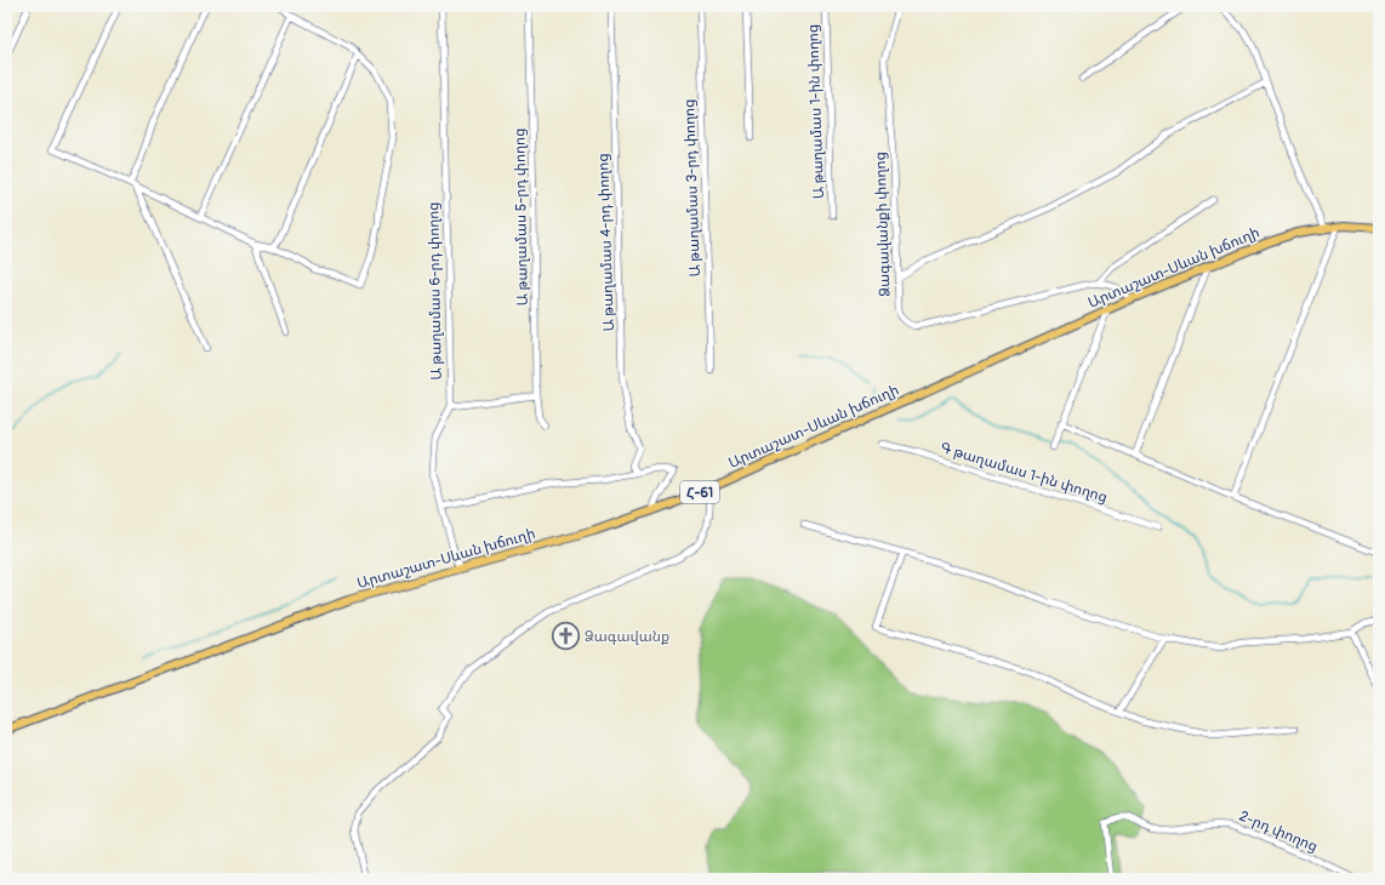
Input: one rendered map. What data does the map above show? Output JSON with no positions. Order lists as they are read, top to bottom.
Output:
{
  "streets": {
    "main road": ["Արտաշատ-Սևան խճուղի", "Հ-61"],
    "street": [
      "Ա թաղամաս 1-ին փողոց",
      "Ա թաղամաս 3-րդ փողոց",
      "Ա թաղամաս 5-րդ փողոց",
      "Ձագավանքի փողոց",
      "Ա թաղամաս 4-րդ փողոց",
      "Ա թաղամաս 6-րդ փողոց",
      "Գ թաղամաս 1-ին փողոց",
      "2-րդ փողոց"
    ]
  },
  "crossings": [
    ["Արտաշատ-Սևան խճուղի", "Ա թաղամաս 6-րդ փողոց"]
  ],
  "places": {
    "church": ["Ձագավանք"]
  }
}
